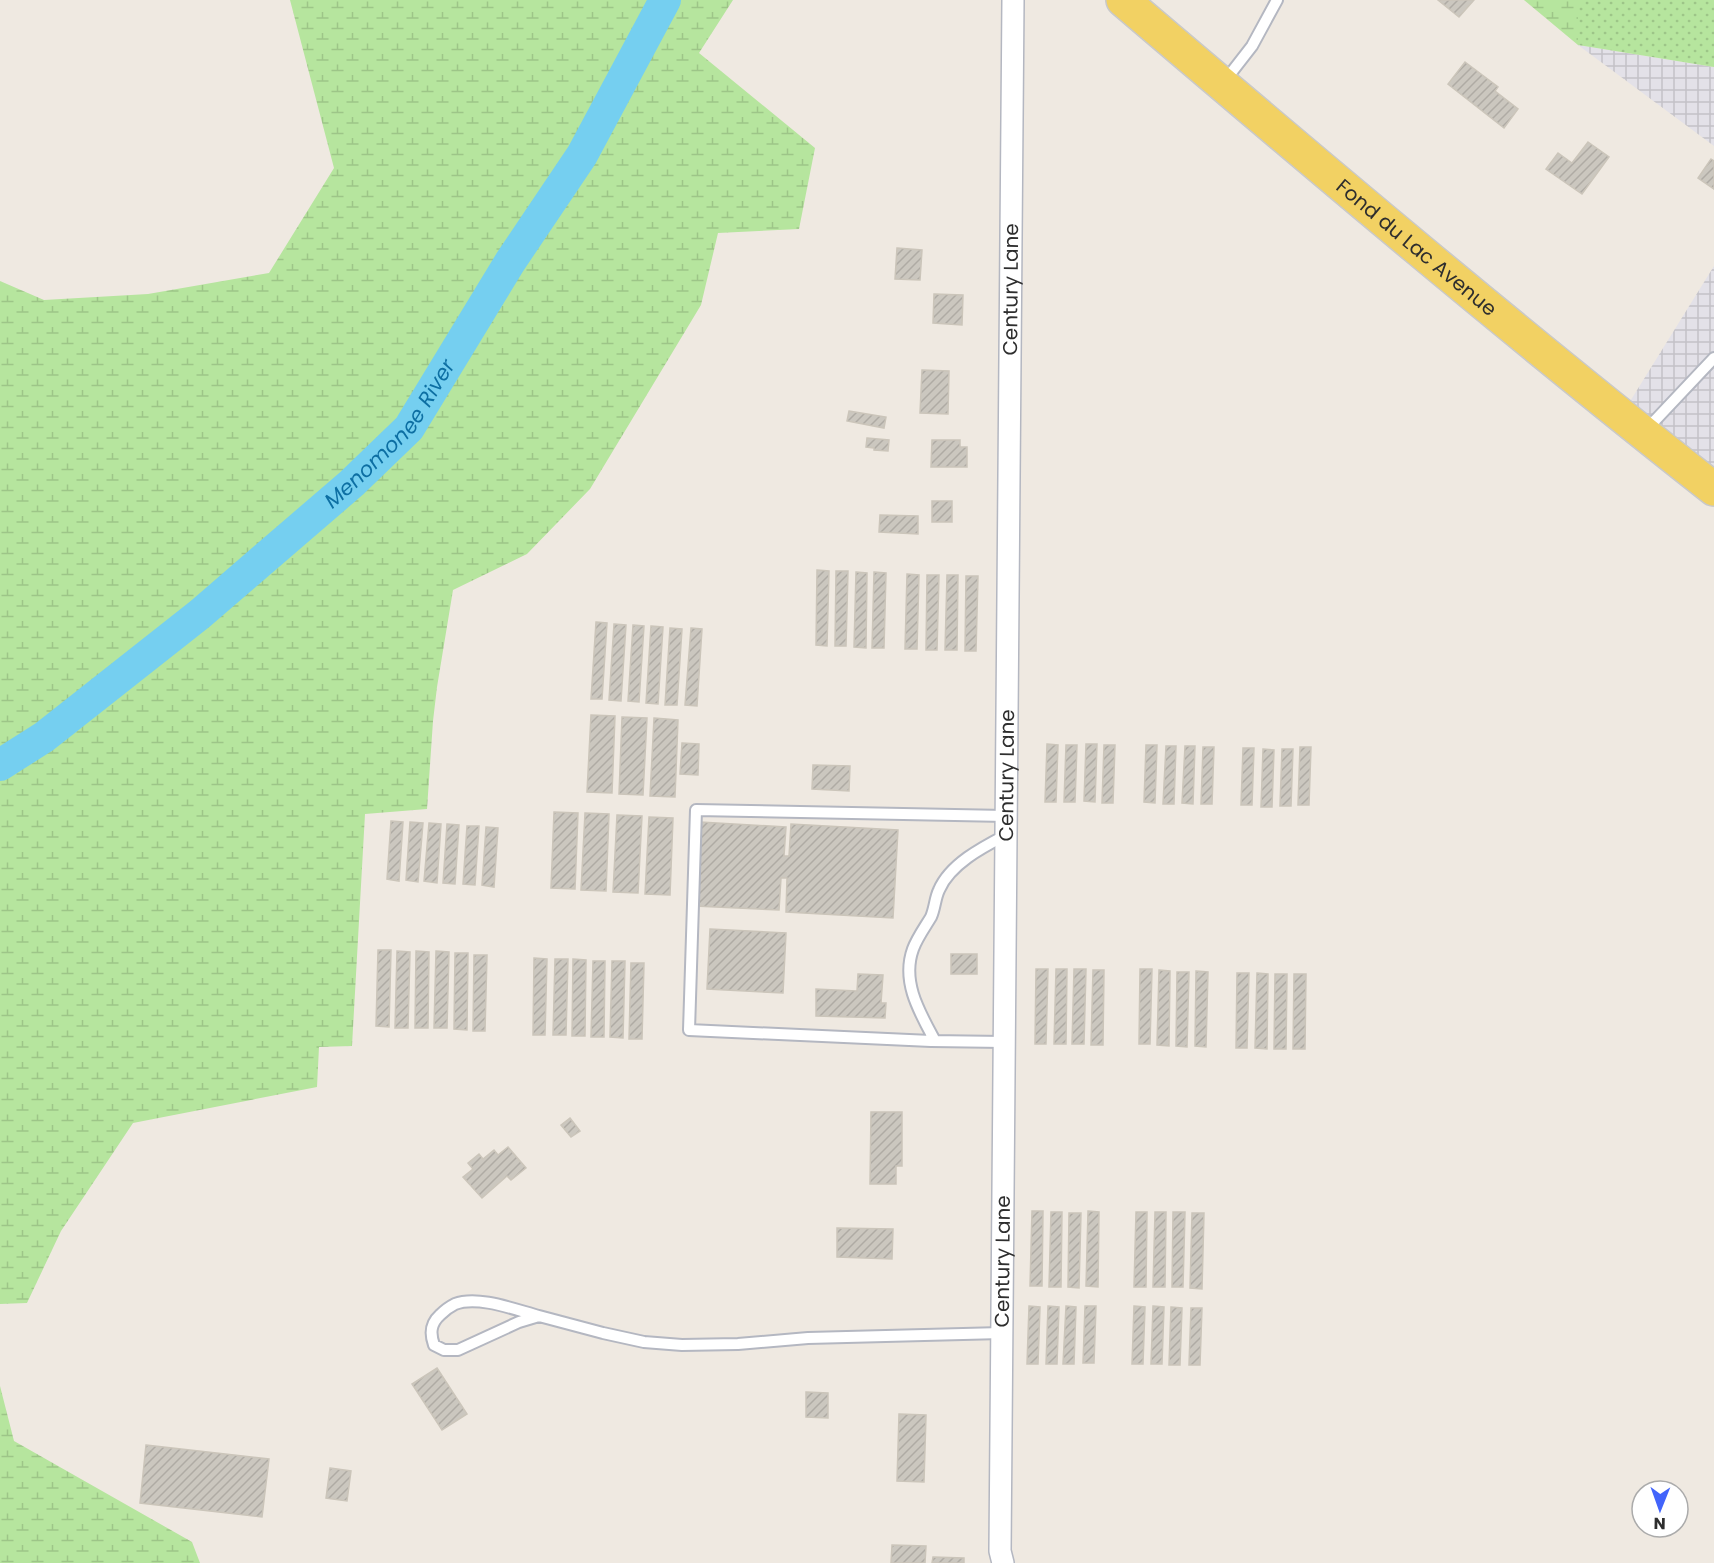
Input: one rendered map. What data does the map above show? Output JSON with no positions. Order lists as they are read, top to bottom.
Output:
{
  "streets": {
    "main road": ["Fond du Lac Avenue"],
    "street": ["Century Lane"]
  },
  "water": ["Menomonee River"],
  "north": "bottom"
}
